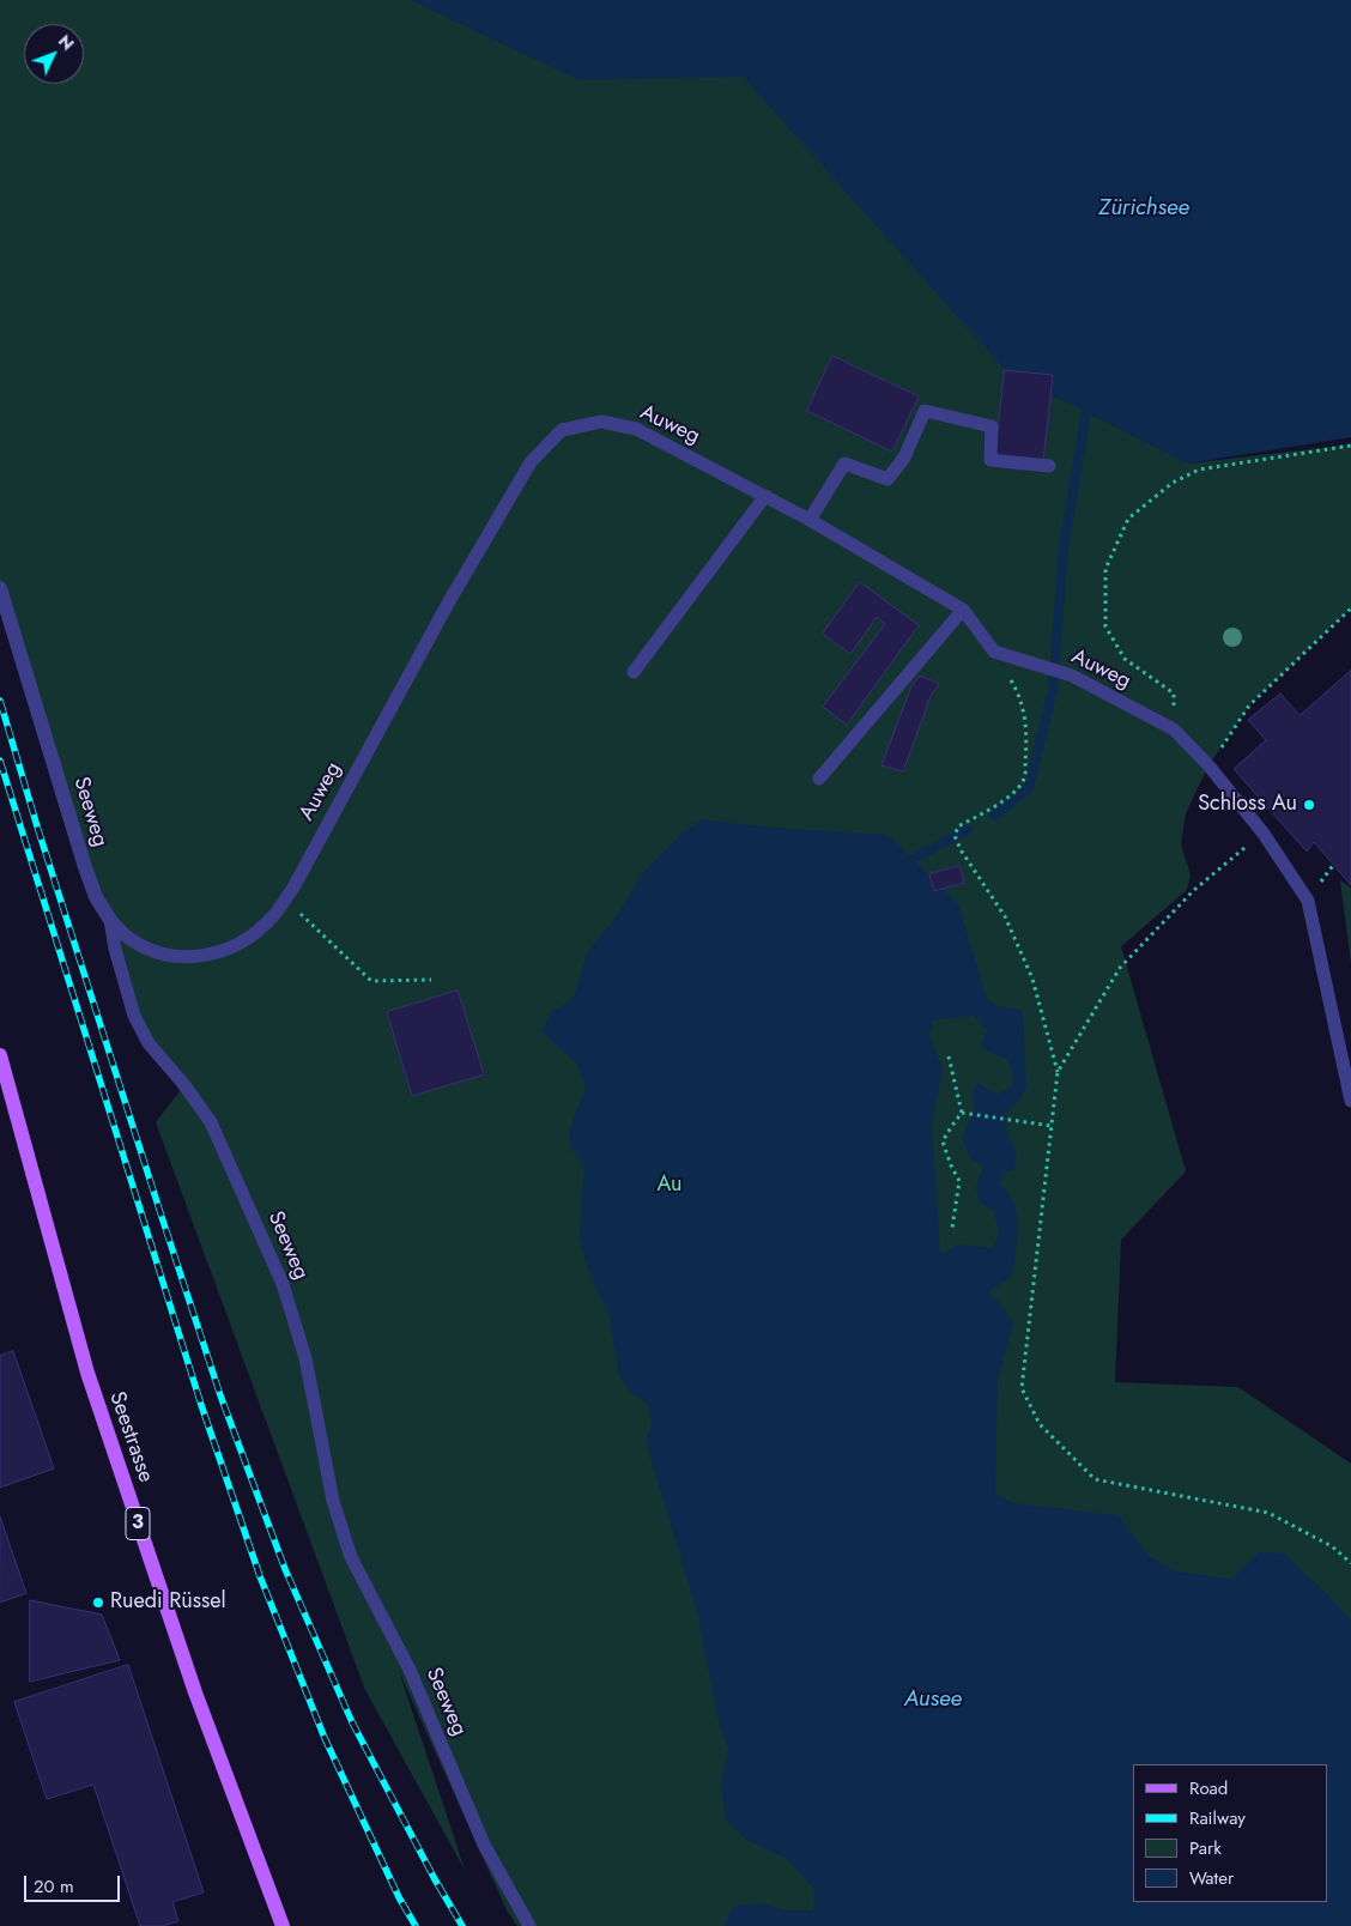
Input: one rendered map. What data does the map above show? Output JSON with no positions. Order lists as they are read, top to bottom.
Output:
{
  "streets": {
    "main road": ["Seestrasse", "3"],
    "street": ["Seeweg"],
    "lane": ["Auweg"]
  },
  "crossings": [
    ["Auweg", "Seeweg"]
  ],
  "water": ["Zürichsee", "Ausee"],
  "parks": ["Au"],
  "places": ["Schloss Au", "Ruedi Rüssel"],
  "legend": [
    "Road",
    "Railway",
    "Park",
    "Water"
  ],
  "scale_bar": "20 m",
  "north": "top right"
}
